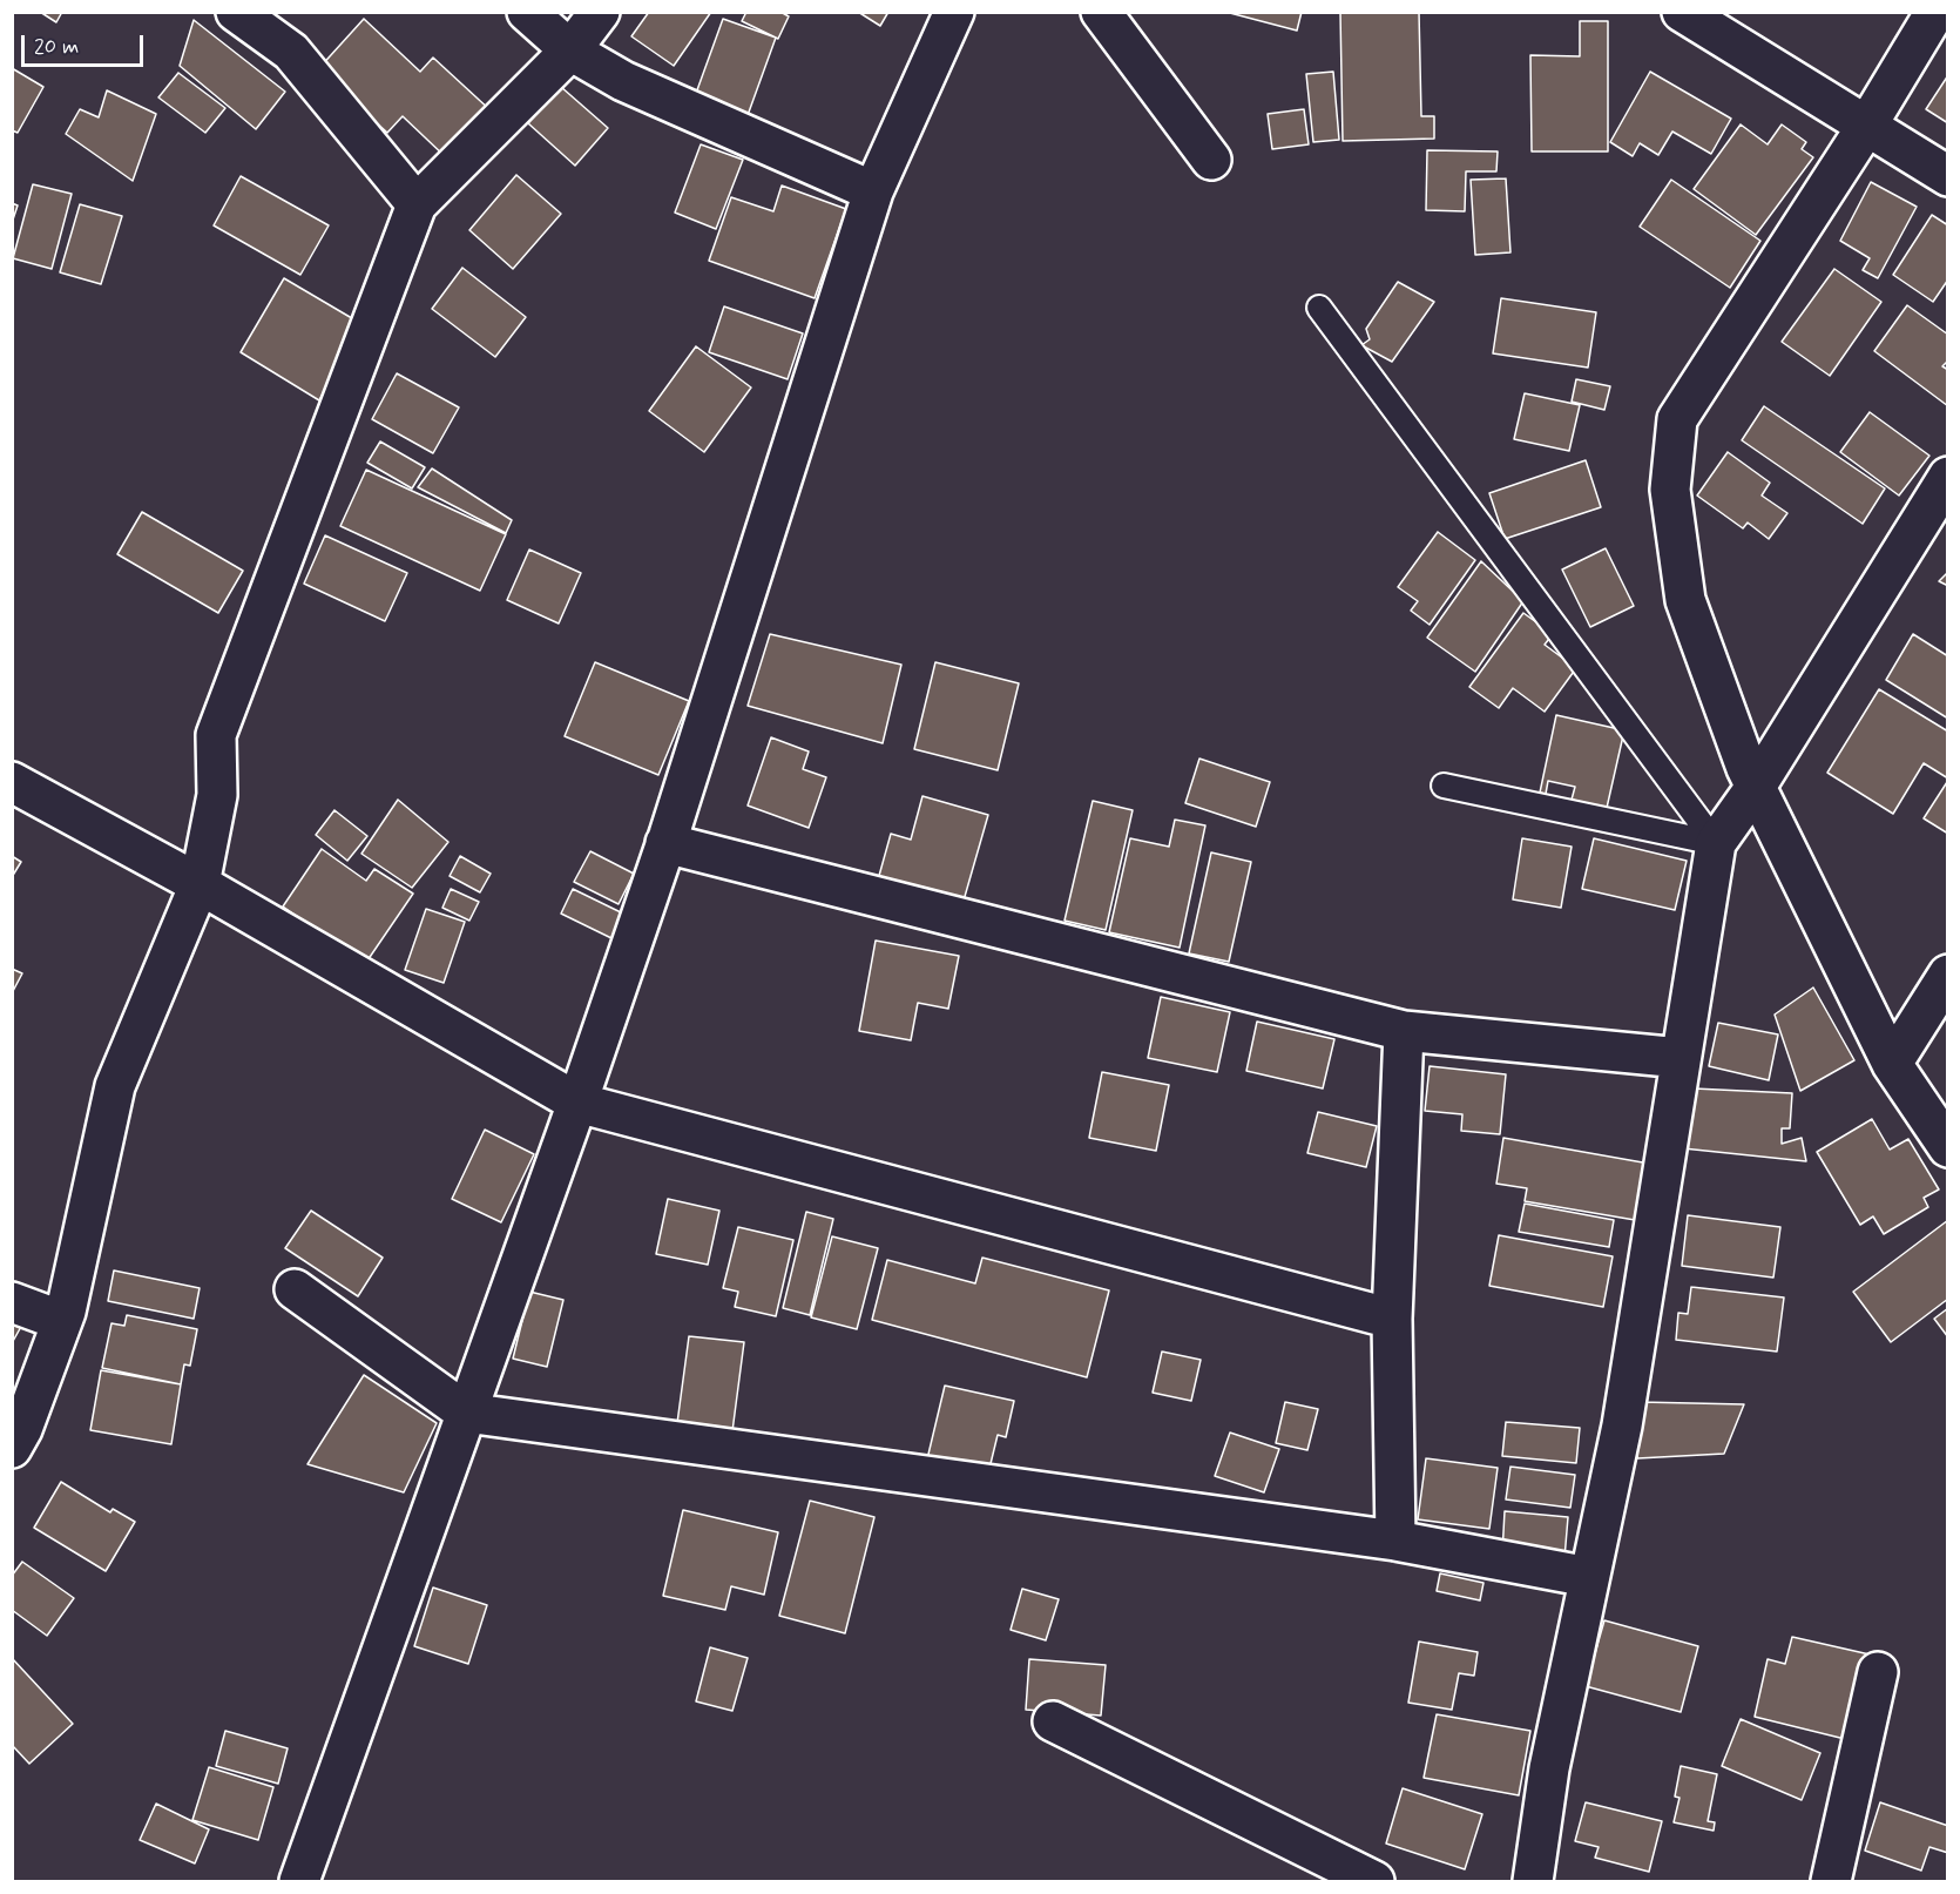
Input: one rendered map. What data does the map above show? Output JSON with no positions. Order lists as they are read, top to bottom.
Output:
{
  "scale_bar": "20 m"
}
